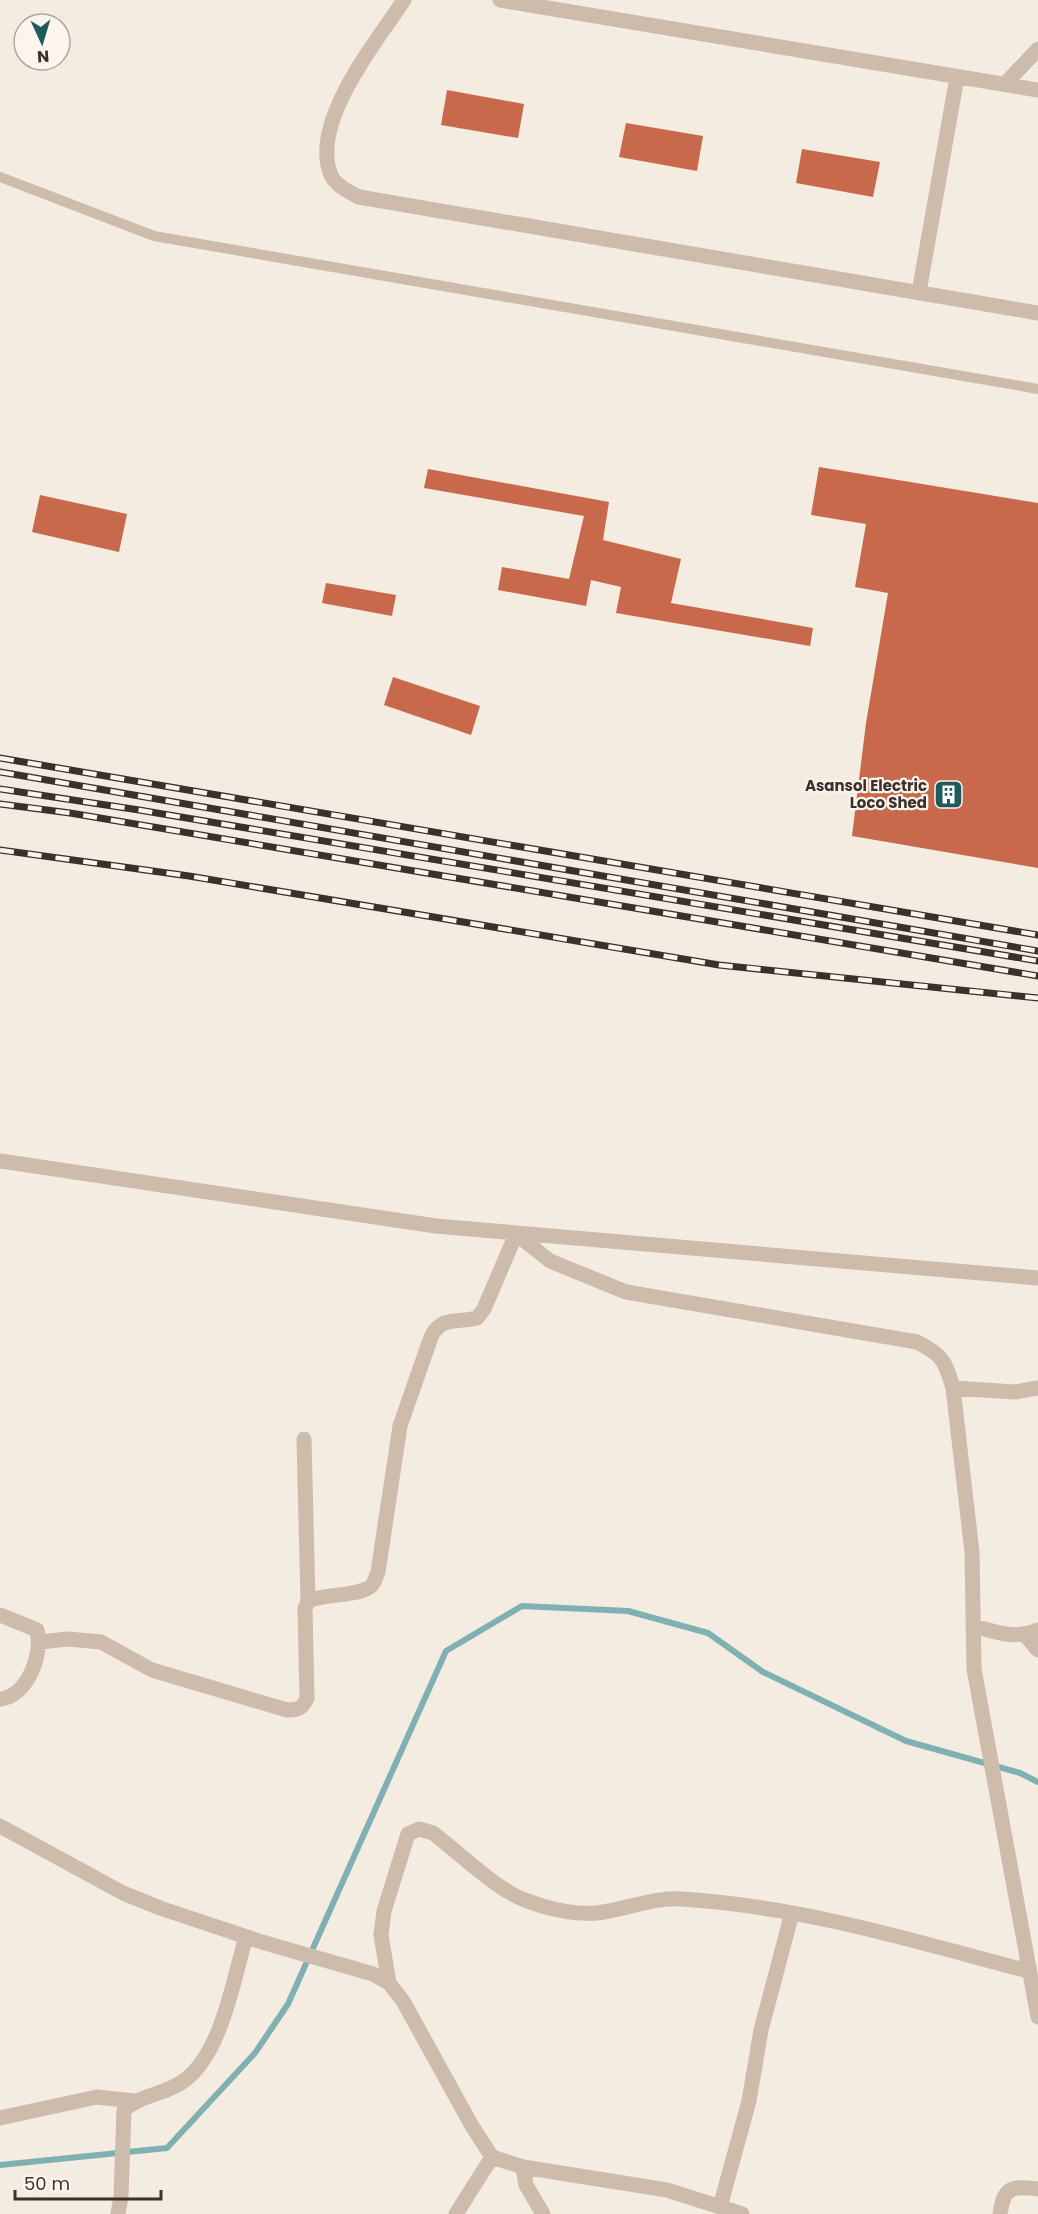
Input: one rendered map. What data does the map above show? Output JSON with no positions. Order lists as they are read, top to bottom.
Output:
{
  "places": {
    "building": ["Asansol Electric Loco Shed"]
  },
  "scale_bar": "50 m",
  "north": "bottom"
}
